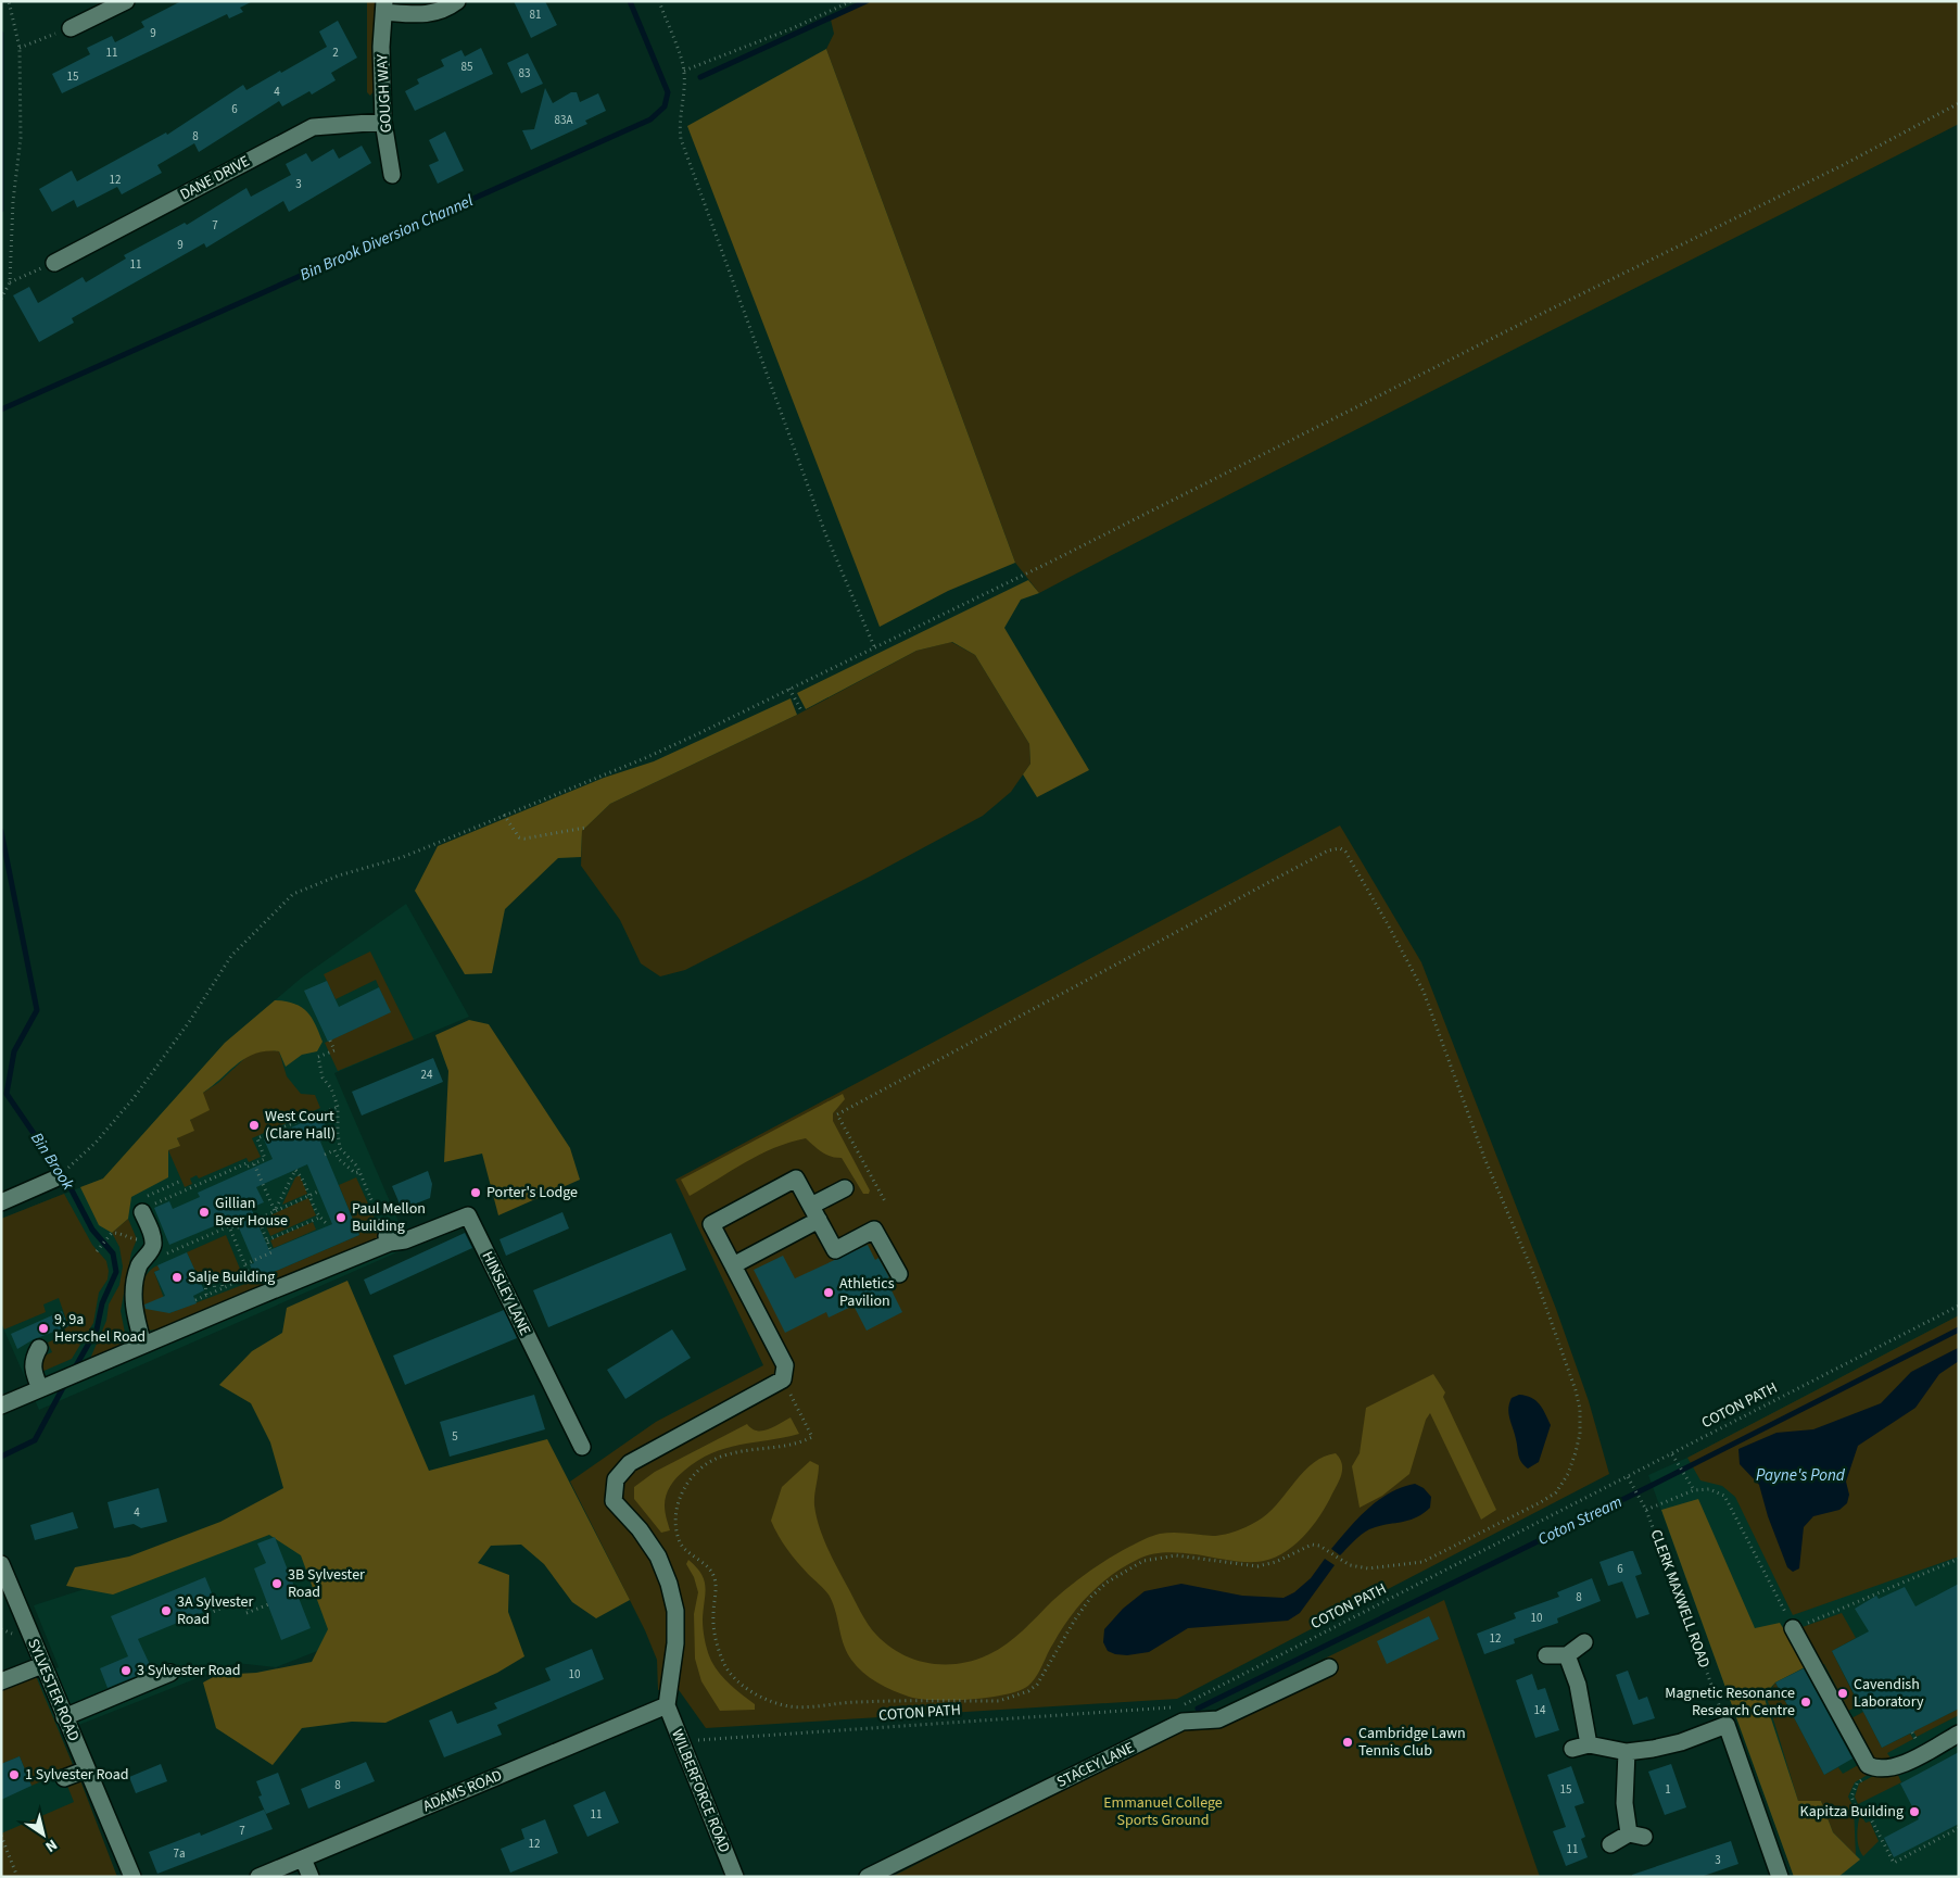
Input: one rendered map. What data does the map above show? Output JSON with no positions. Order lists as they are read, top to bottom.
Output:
{
  "streets": {
    "street": [
      "GOUGH WAY",
      "DANE DRIVE",
      "HINSLEY LANE",
      "SYLVESTER ROAD",
      "STACEY LANE",
      "ADAMS ROAD",
      "WILBERFORCE ROAD"
    ],
    "path": ["COTON PATH", "CLERK MAXWELL ROAD"]
  },
  "crossings": [
    ["GOUGH WAY", "DANE DRIVE"],
    ["COTON PATH", "CLERK MAXWELL ROAD"],
    ["ADAMS ROAD", "WILBERFORCE ROAD"]
  ],
  "water": [
    "Bin Brook Diversion Channel",
    "Bin Brook",
    "Payne's Pond",
    "Coton Stream"
  ],
  "parks": ["Emmanuel College Sports Ground"],
  "places": [
    "West Court (Clare Hall)",
    "Porter's Lodge",
    "Gillian Beer House",
    "Paul Mellon Building",
    "Salje Building",
    "Athletics Pavilion",
    "9, 9a Herschel Road",
    "3B Sylvester Road",
    "3A Sylvester Road",
    "3 Sylvester Road",
    "Cavendish Laboratory",
    "Magnetic Resonance Research Centre",
    "Cambridge Lawn Tennis Club",
    "1 Sylvester Road",
    "Kapitza Building"
  ],
  "house_numbers": [
    "81",
    "9",
    "11",
    "2",
    "85",
    "83",
    "15",
    "4",
    "6",
    "83A",
    "8",
    "12",
    "3",
    "7",
    "9",
    "11",
    "24",
    "5",
    "4",
    "6",
    "8",
    "10",
    "12",
    "10",
    "14",
    "8",
    "15",
    "1",
    "11",
    "7",
    "12",
    "11",
    "7a",
    "3"
  ],
  "north": "bottom right"
}
